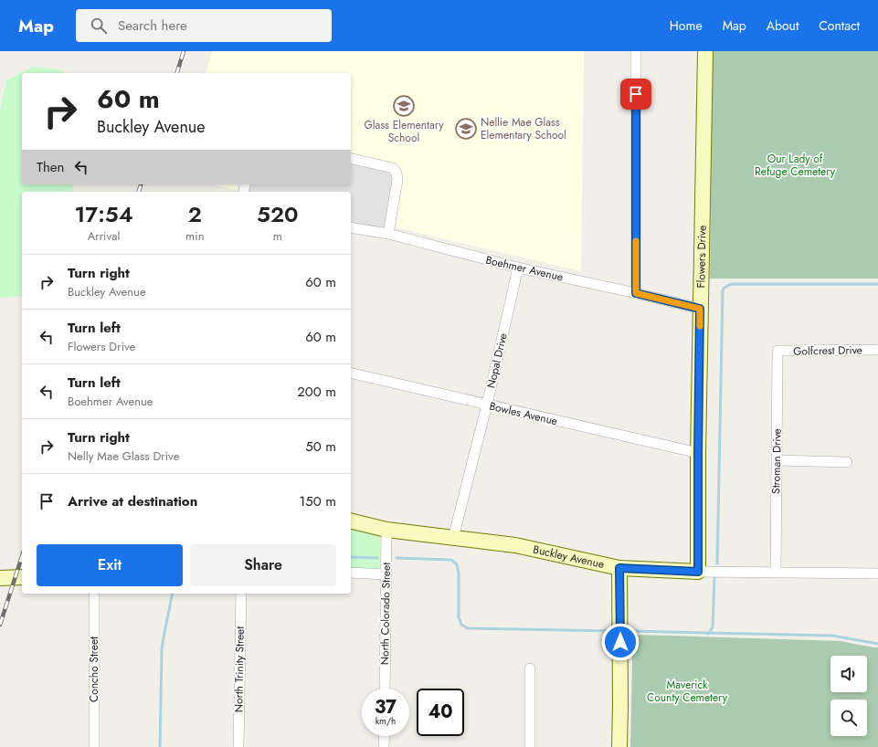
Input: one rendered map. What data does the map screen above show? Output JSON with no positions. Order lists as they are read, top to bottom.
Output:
{
  "streets": {
    "street": [
      "Flowers Drive",
      "Boehmer Avenue",
      "Golfcrest Drive",
      "Nopal Drive",
      "Bowles Avenue",
      "Stroman Drive",
      "Buckley Avenue",
      "North Colorado Street",
      "Concho Street",
      "North Trinity Street"
    ]
  },
  "crossings": [
    ["Flowers Drive", "Boehmer Avenue"],
    ["Flowers Drive", "Bowles Avenue"],
    ["Flowers Drive", "Buckley Avenue"],
    ["Boehmer Avenue", "Nopal Drive"],
    ["Golfcrest Drive", "Stroman Drive"],
    ["Nopal Drive", "Bowles Avenue"],
    ["Nopal Drive", "Buckley Avenue"],
    ["Stroman Drive", "Buckley Avenue"],
    ["Buckley Avenue", "North Colorado Street"]
  ],
  "parks": ["Our Lady of Refuge Cemetery", "Maverick County Cemetery"],
  "places": {
    "school or university": ["Glass Elementary School", "Nellie Mae Glass Elementary School"]
  },
  "page": {
    "header": "Map",
    "search": "Search here",
    "nav": [
      "Home",
      "Map",
      "About",
      "Contact"
    ],
    "turn": ["60 m", "Buckley Avenue"],
    "then": "Then",
    "eta": [
      "17:54",
      "Arrival",
      "2",
      "min",
      "520",
      "m"
    ],
    "list": [
      {
        "name": "Turn right",
        "note": "Buckley Avenue",
        "value": "60 m"
      },
      {
        "name": "Turn left",
        "note": "Flowers Drive",
        "value": "60 m"
      },
      {
        "name": "Turn left",
        "note": "Boehmer Avenue",
        "value": "200 m"
      },
      {
        "name": "Turn right",
        "note": "Nelly Mae Glass Drive",
        "value": "50 m"
      },
      {
        "name": "Arrive at destination",
        "value": "150 m"
      }
    ],
    "buttons": ["Exit", "Share"],
    "speed": "37 km/h",
    "limit": "40"
  }
}
